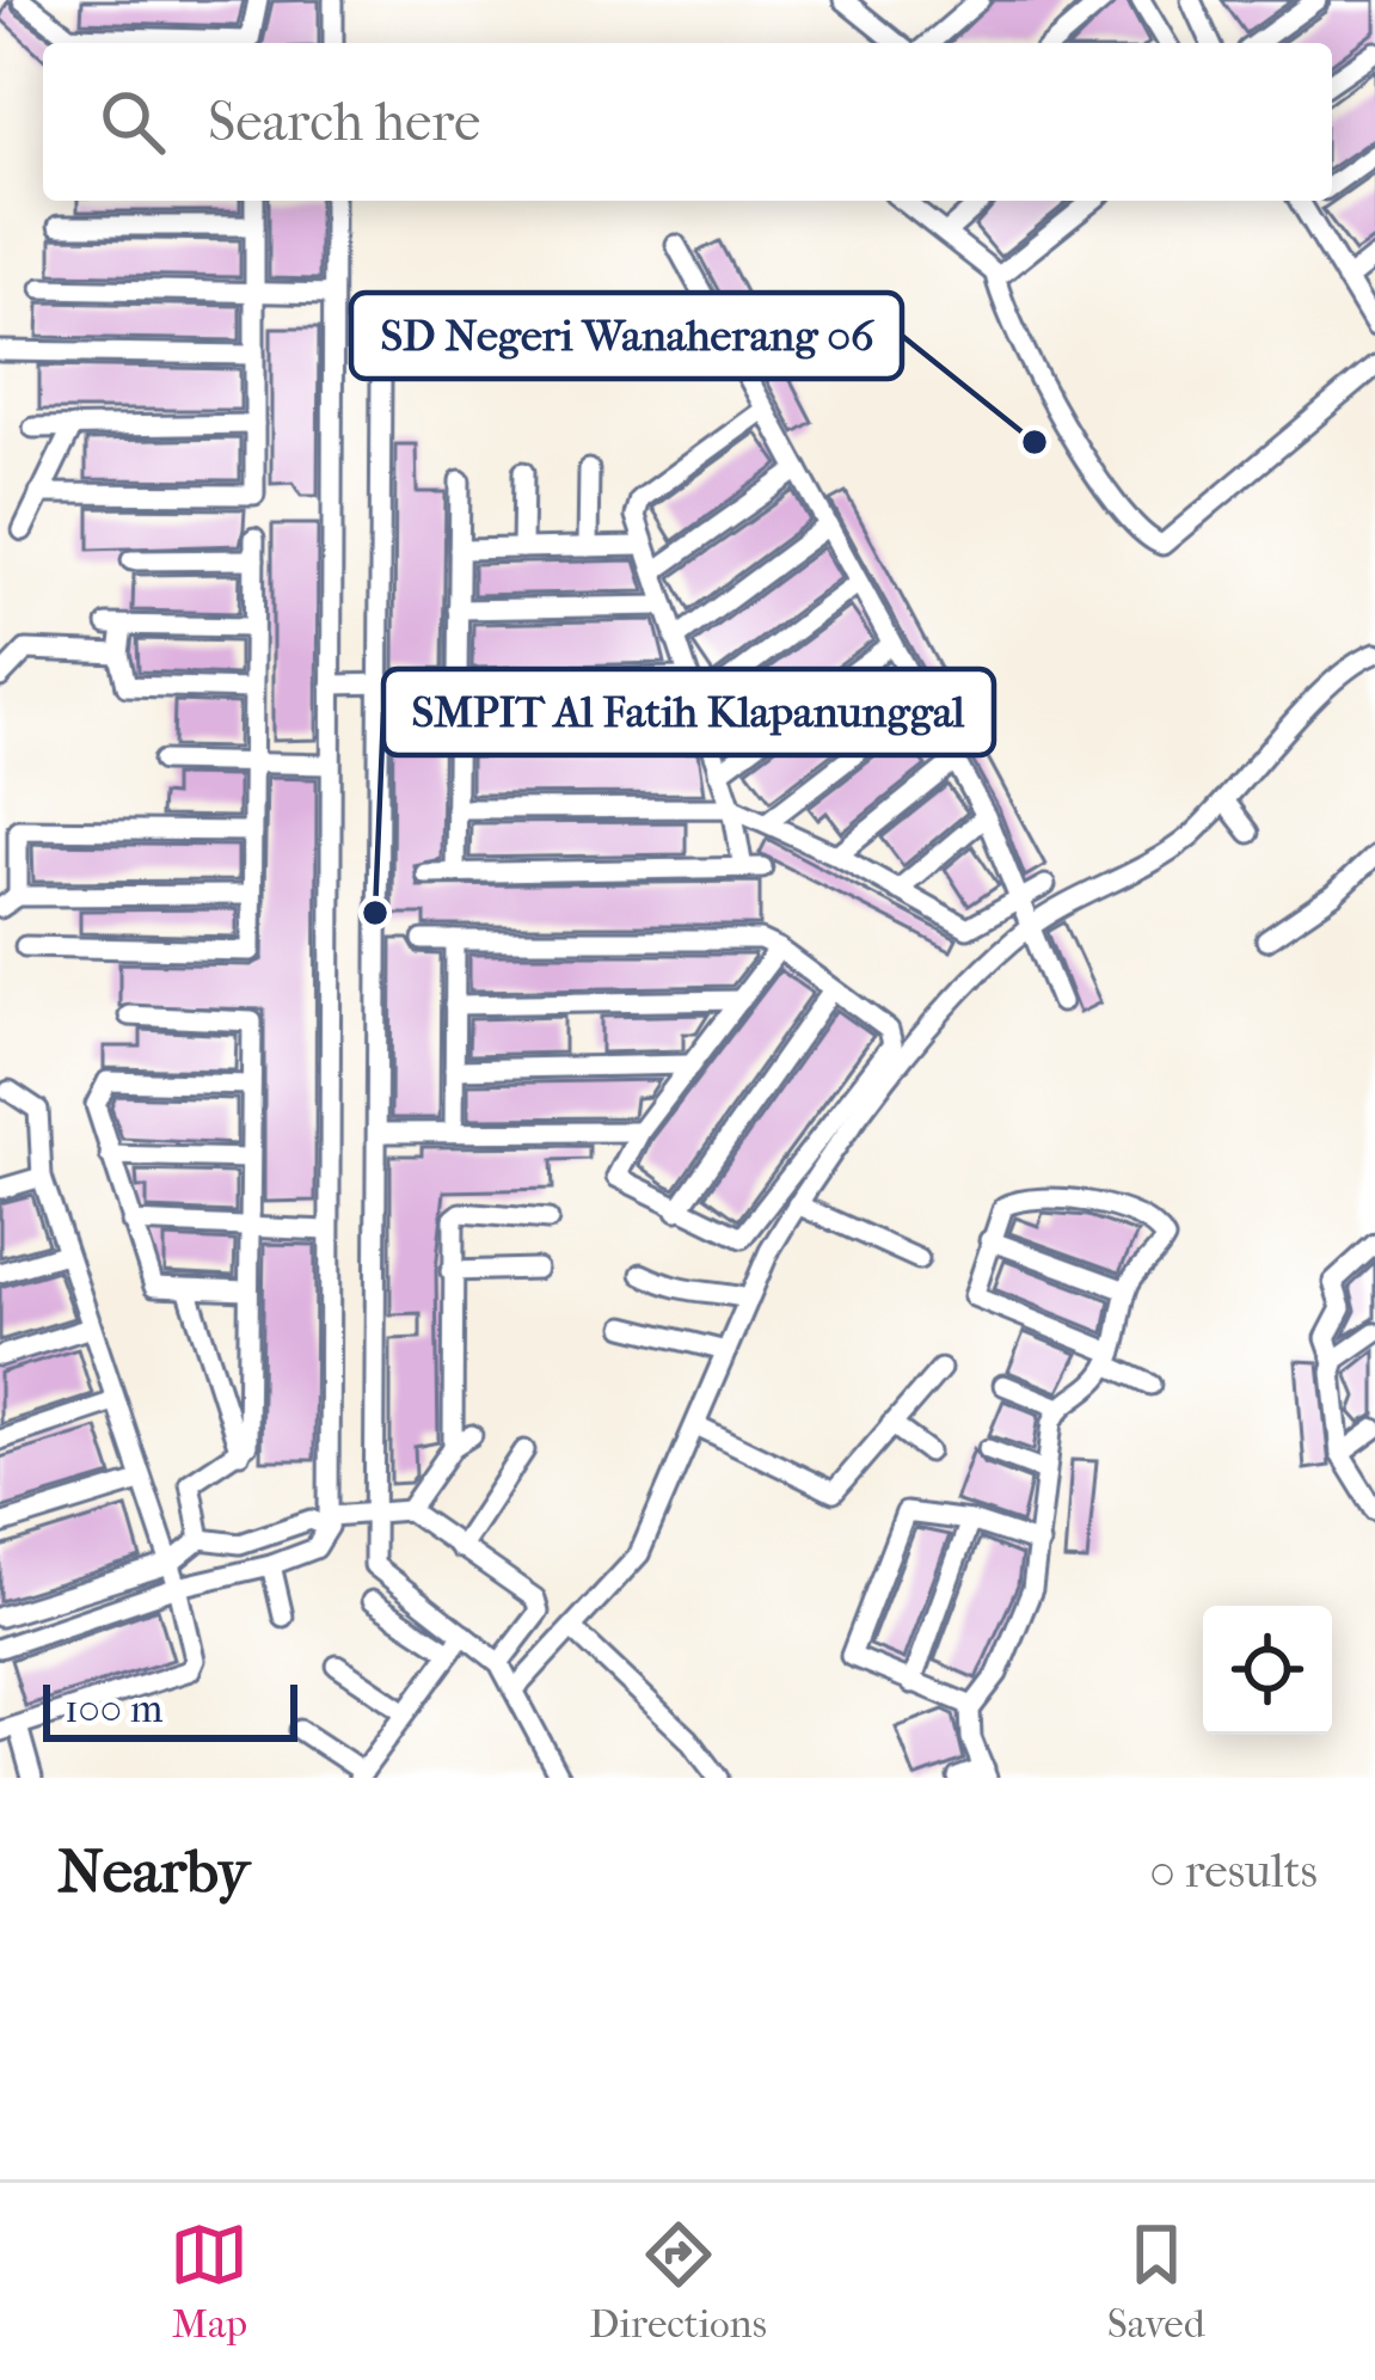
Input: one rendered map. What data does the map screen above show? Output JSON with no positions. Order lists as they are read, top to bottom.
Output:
{
  "places": ["SD Negeri Wanaherang 06", "SMPIT Al Fatih Klapanunggal"],
  "scale_bar": "100 m",
  "page": {
    "search": "Search here",
    "scale": "100 m",
    "heading": ["Nearby", "0 results"],
    "nav": ["Map", "Directions", "Saved"]
  }
}
